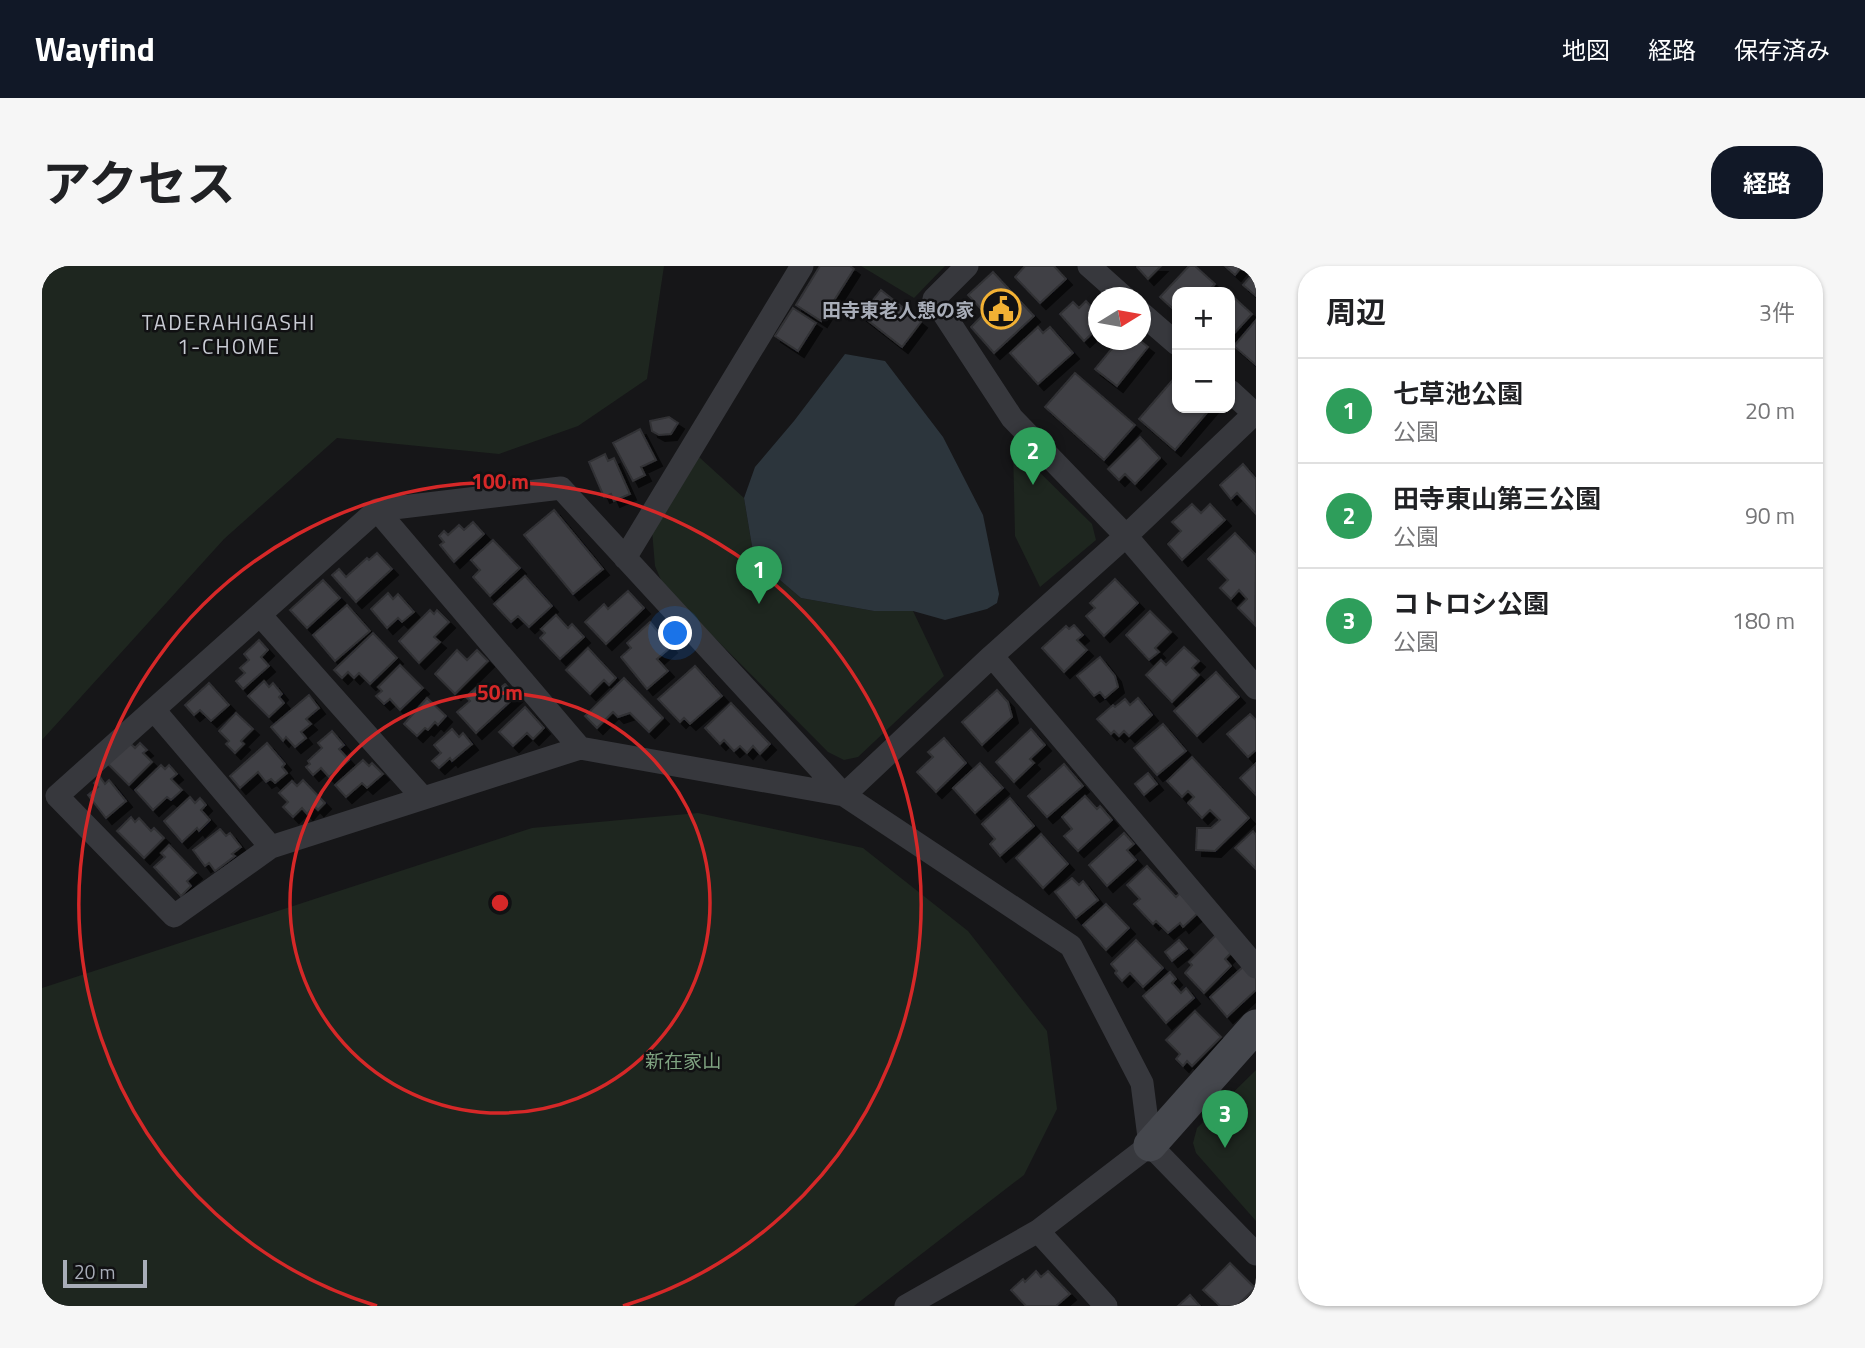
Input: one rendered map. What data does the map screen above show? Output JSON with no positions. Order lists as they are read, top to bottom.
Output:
{
  "districts": ["TADERAHIGASHI 1-CHOME"],
  "parks": ["新在家山"],
  "places": {
    "public building": ["田寺東老人憩の家"]
  },
  "scale_bar": "20 m",
  "north": "right",
  "page": {
    "header": "Wayfind",
    "nav": ["地図", "経路", "保存済み"],
    "title": "アクセス",
    "buttons": "経路",
    "heading": ["周辺", "3件"],
    "map_buttons": ["+", "−"],
    "list": [
      {
        "mark": "1",
        "name": "七草池公園",
        "note": "公園",
        "value": "20 m"
      },
      {
        "mark": "2",
        "name": "田寺東山第三公園",
        "note": "公園",
        "value": "90 m"
      },
      {
        "mark": "3",
        "name": "コトロシ公園",
        "note": "公園",
        "value": "180 m"
      }
    ],
    "pins": ["2", "1", "3"],
    "scale": "20 m"
  },
  "rings": ["100 m", "50 m"]
}
